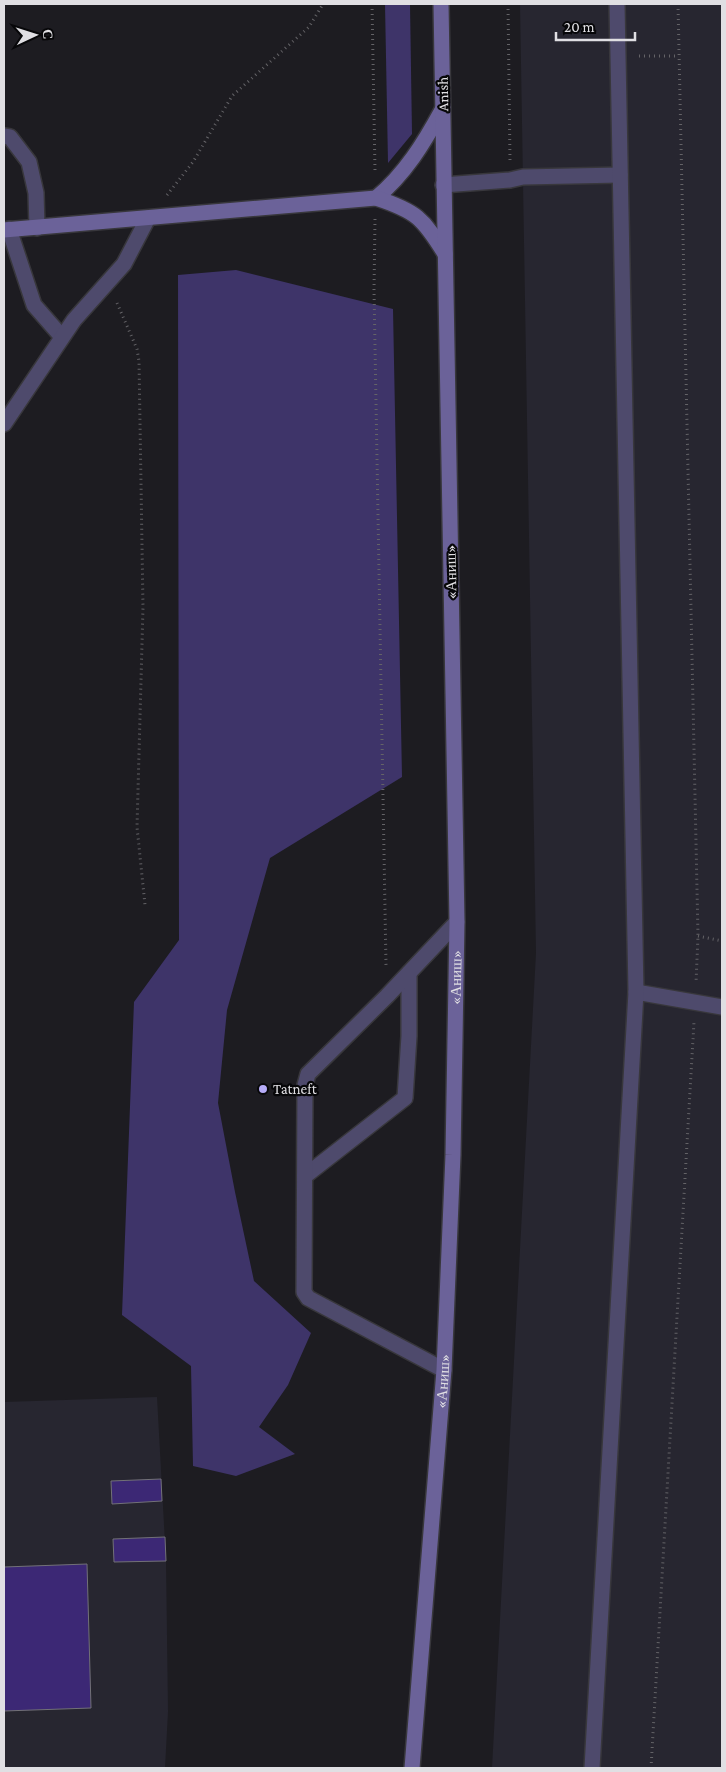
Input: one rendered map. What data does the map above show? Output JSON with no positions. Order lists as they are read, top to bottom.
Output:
{
  "streets": {
    "main road": ["Anish", "«Аниш»"]
  },
  "crossings": [
    ["Anish", "«Аниш»"]
  ],
  "places": ["Tatneft"],
  "scale_bar": "20 m",
  "north": "right"
}
